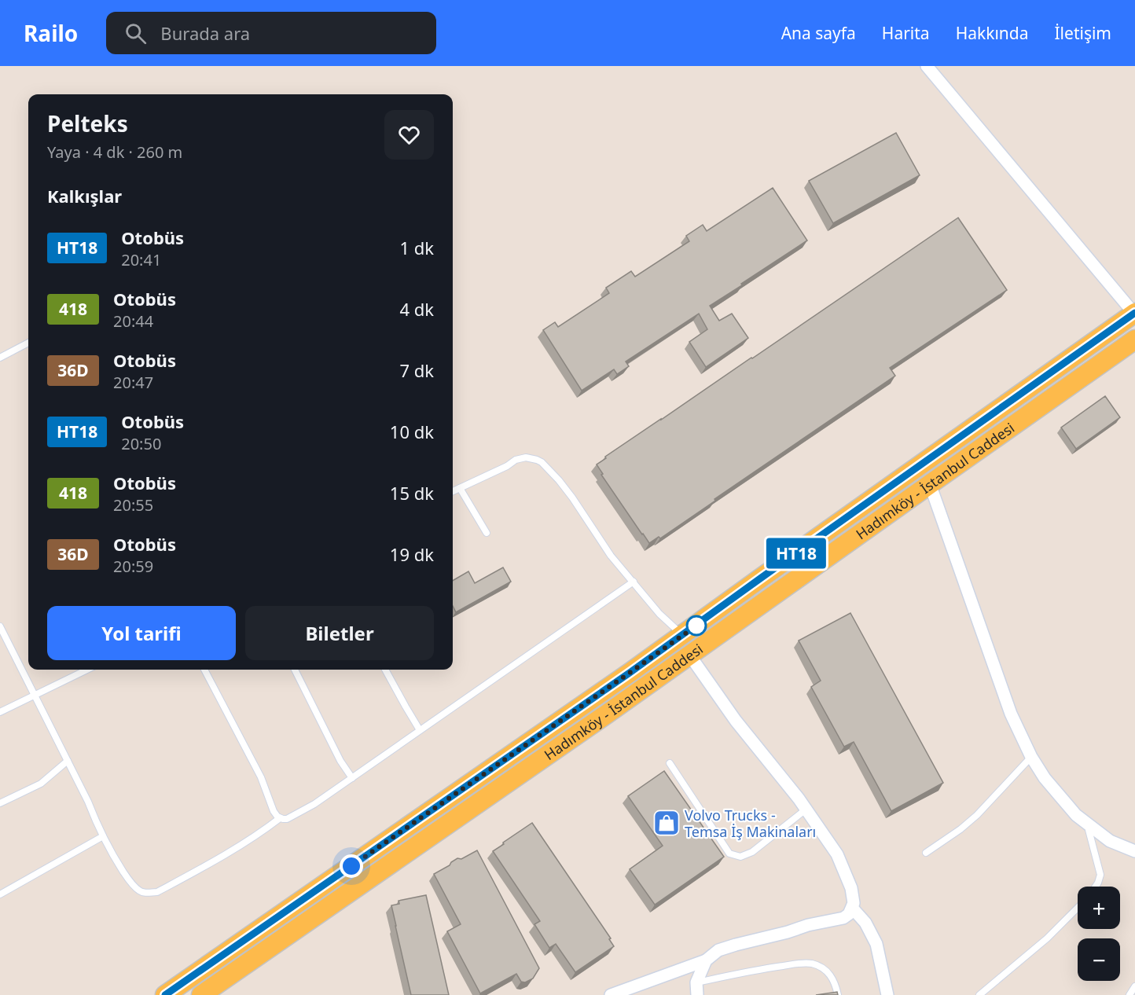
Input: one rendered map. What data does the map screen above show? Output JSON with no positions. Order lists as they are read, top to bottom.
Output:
{
  "streets": {
    "main road": ["Hadımköy - İstanbul Caddesi"]
  },
  "places": {
    "shop": ["Volvo Trucks - Temsa İş Makinaları"]
  },
  "lines": ["bus line HT18"],
  "page": {
    "header": "Railo",
    "search": "Burada ara",
    "nav": [
      "Ana sayfa",
      "Harita",
      "Hakkında",
      "İletişim"
    ],
    "on_map": "HT18",
    "heading": [
      ["Pelteks", "Yaya · 4 dk · 260 m"],
      "Kalkışlar"
    ],
    "list": [
      {
        "mark": "HT18",
        "name": "Otobüs",
        "note": "20:41",
        "value": "1 dk"
      },
      {
        "mark": "418",
        "name": "Otobüs",
        "note": "20:44",
        "value": "4 dk"
      },
      {
        "mark": "36D",
        "name": "Otobüs",
        "note": "20:47",
        "value": "7 dk"
      },
      {
        "mark": "HT18",
        "name": "Otobüs",
        "note": "20:50",
        "value": "10 dk"
      },
      {
        "mark": "418",
        "name": "Otobüs",
        "note": "20:55",
        "value": "15 dk"
      },
      {
        "mark": "36D",
        "name": "Otobüs",
        "note": "20:59",
        "value": "19 dk"
      }
    ],
    "buttons": ["Yol tarifi", "Biletler"],
    "map_buttons": ["+", "−"]
  }
}
